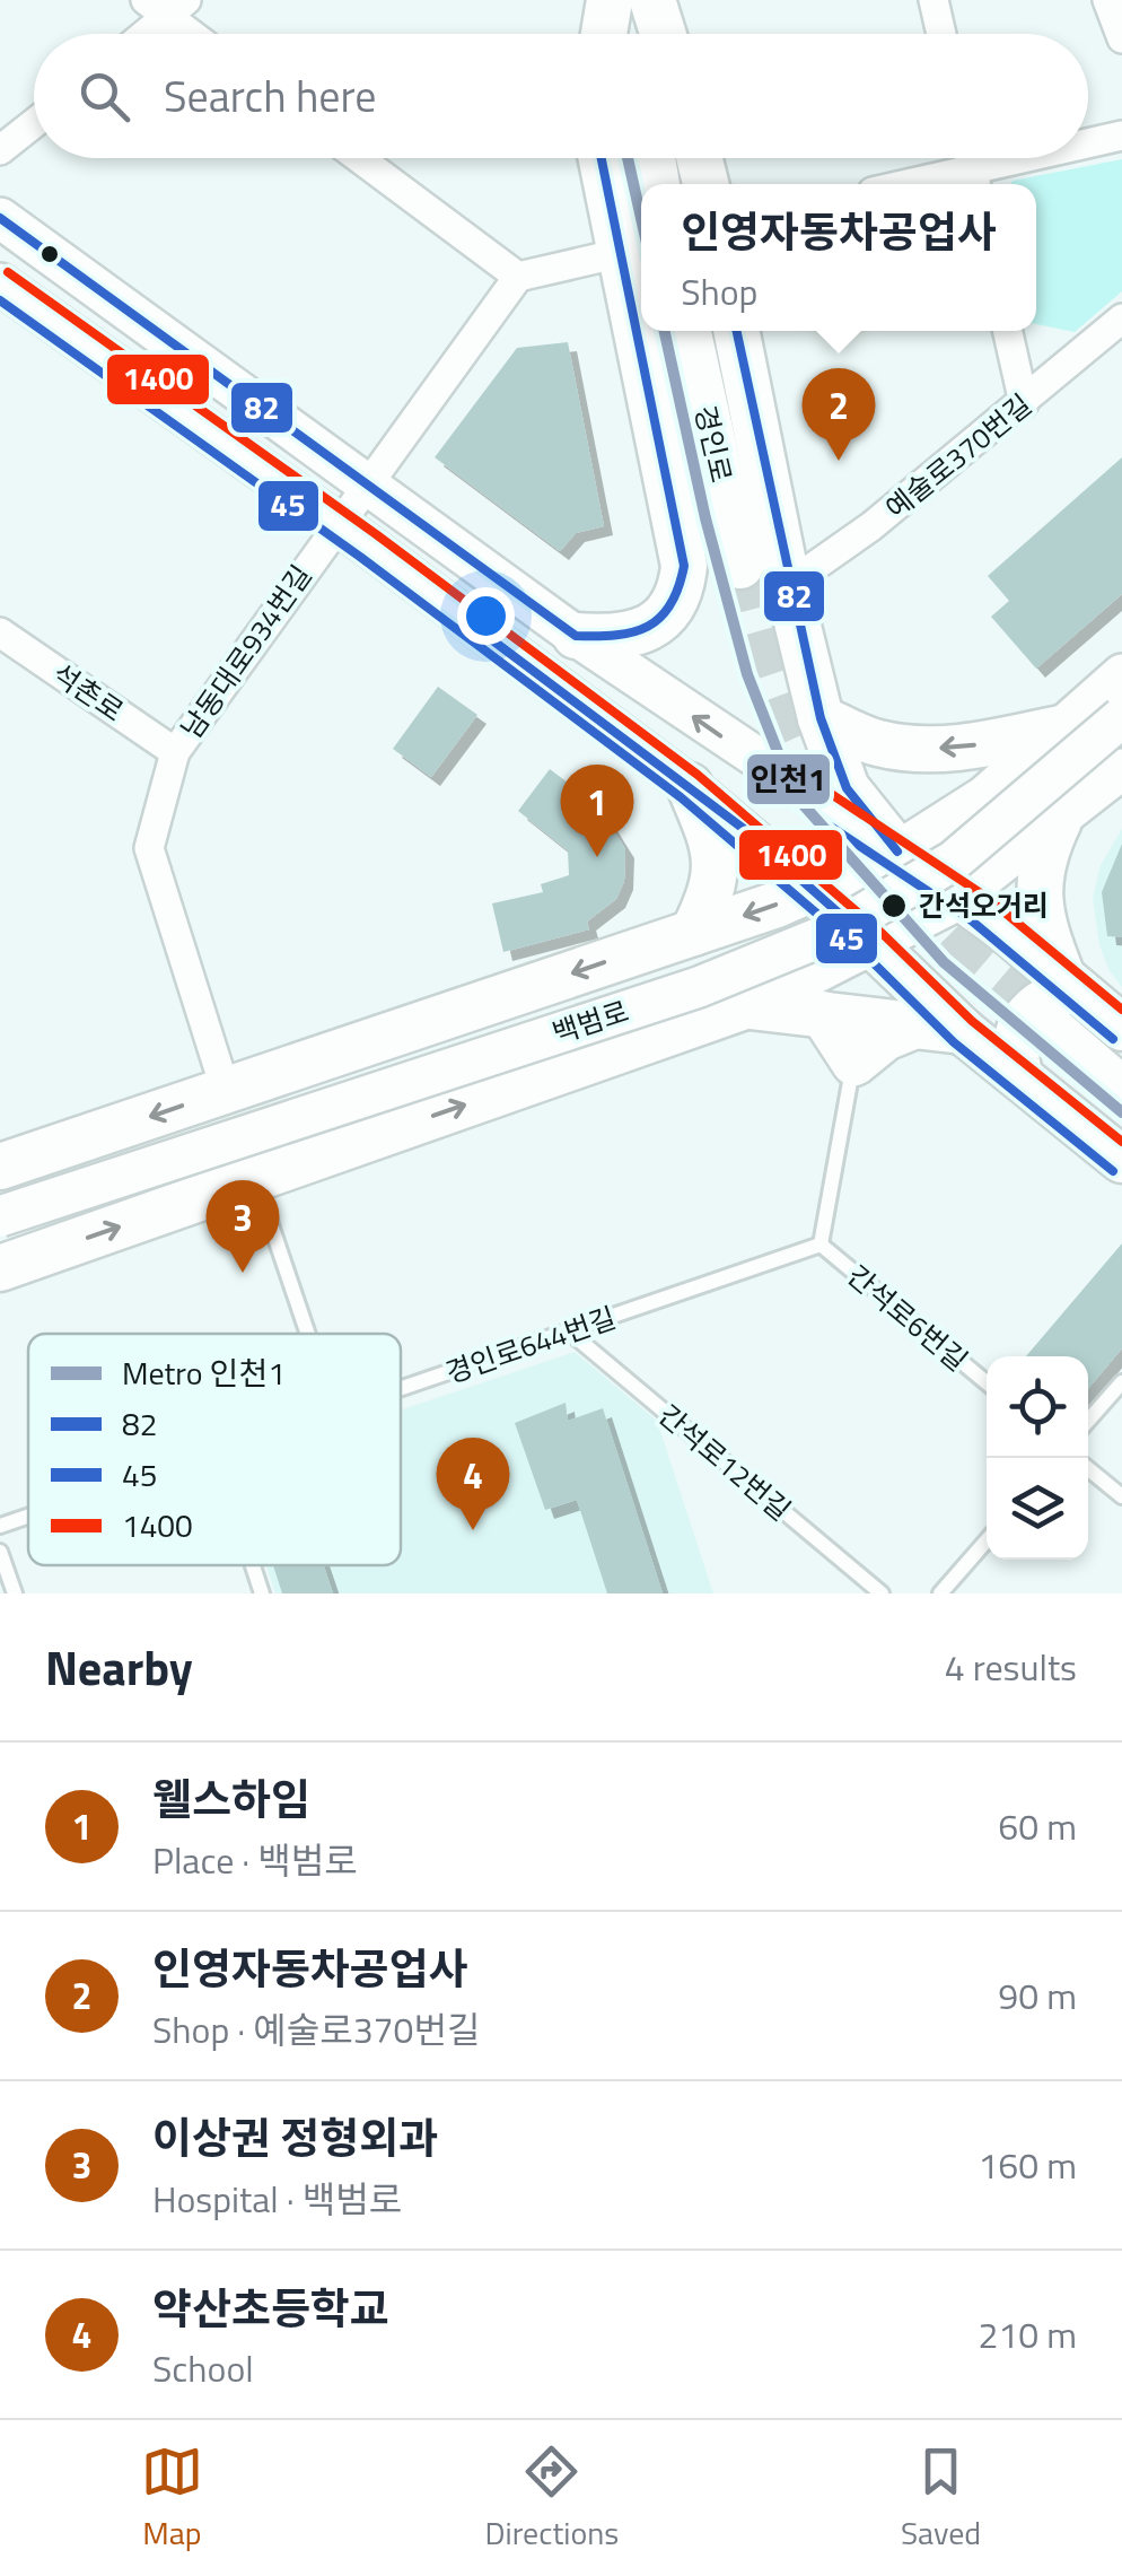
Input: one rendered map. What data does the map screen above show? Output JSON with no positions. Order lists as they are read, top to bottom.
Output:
{
  "streets": {
    "main road": ["경인로", "백범로"],
    "street": ["예술로370번길", "남동대로934번길", "석촌로"],
    "lane": ["간석로6번길", "경인로644번길", "간석로12번길"]
  },
  "crossings": [
    ["경인로", "예술로370번길"],
    ["경인로", "백범로"],
    ["남동대로934번길", "석촌로"],
    ["남동대로934번길", "백범로"],
    ["간석로6번길", "경인로644번길"],
    ["경인로644번길", "간석로12번길"]
  ],
  "places": ["간석오거리"],
  "lines": [
    "metro line 인천1",
    "transit line 82",
    "transit line 1400",
    "transit line 45"
  ],
  "legend": [
    "Metro 인천1",
    "82",
    "45",
    "1400"
  ],
  "page": {
    "search": "Search here",
    "popup": ["인영자동차공업사", "Shop"],
    "pins": [
      "2",
      "1",
      "3",
      "4"
    ],
    "heading": ["Nearby", "4 results"],
    "list": [
      {
        "mark": "1",
        "name": "웰스하임",
        "note": "Place · 백범로",
        "value": "60 m"
      },
      {
        "mark": "2",
        "name": "인영자동차공업사",
        "note": "Shop · 예술로370번길",
        "value": "90 m"
      },
      {
        "mark": "3",
        "name": "이상권 정형외과",
        "note": "Hospital · 백범로",
        "value": "160 m"
      },
      {
        "mark": "4",
        "name": "약산초등학교",
        "note": "School",
        "value": "210 m"
      }
    ],
    "nav": ["Map", "Directions", "Saved"]
  }
}
